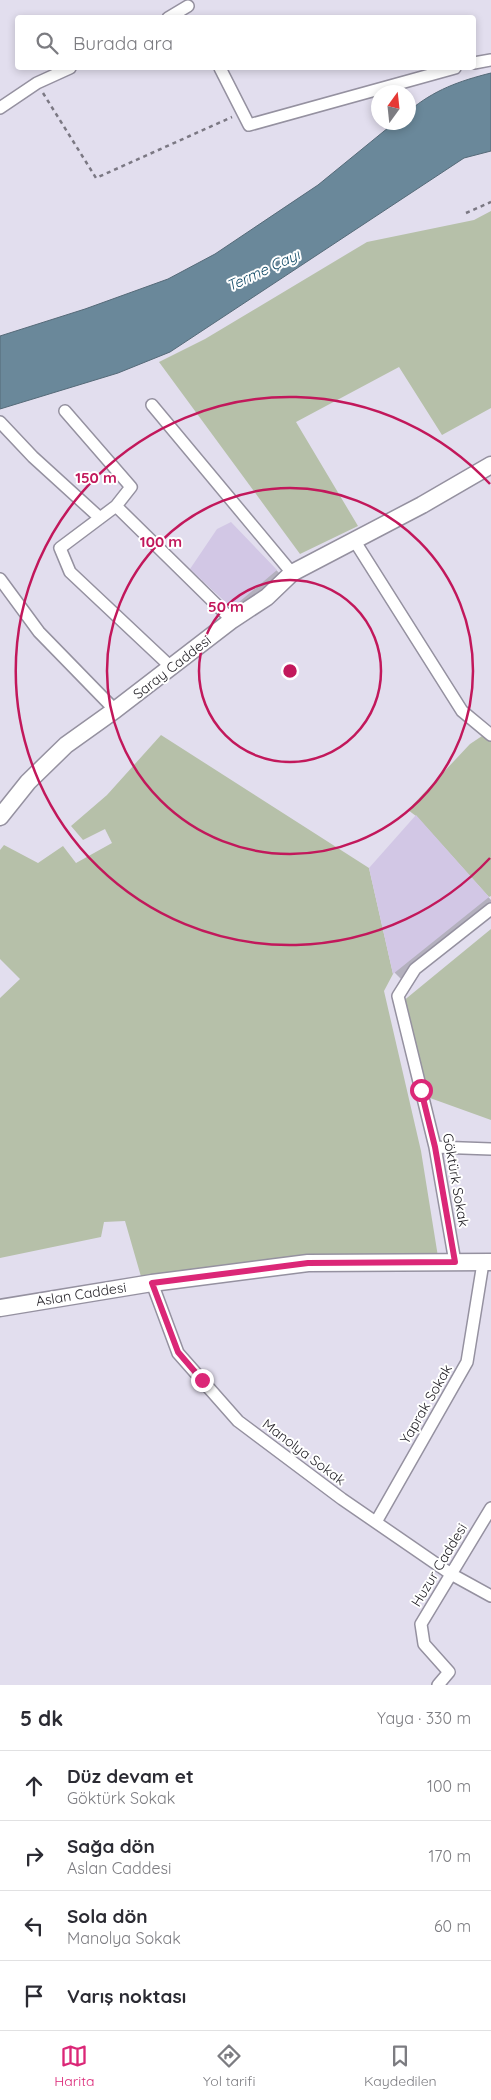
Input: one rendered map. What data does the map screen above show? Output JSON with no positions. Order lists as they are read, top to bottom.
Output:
{
  "streets": {
    "main road": ["Saray Caddesi", "Aslan Caddesi"],
    "street": [
      "Göktürk Sokak",
      "Yaprak Sokak",
      "Manolya Sokak",
      "Huzur Caddesi"
    ]
  },
  "crossings": [
    ["Göktürk Sokak", "Aslan Caddesi"],
    ["Aslan Caddesi", "Yaprak Sokak"],
    ["Aslan Caddesi", "Manolya Sokak"],
    ["Yaprak Sokak", "Manolya Sokak"],
    ["Manolya Sokak", "Huzur Caddesi"]
  ],
  "water": ["Terme Çayı"],
  "north": "top",
  "page": {
    "search": "Burada ara",
    "heading": ["5 dk", "Yaya · 330 m"],
    "list": [
      ["Düz devam et", "Göktürk Sokak", "100 m"],
      ["Sağa dön", "Aslan Caddesi", "170 m"],
      ["Sola dön", "Manolya Sokak", "60 m"],
      "Varış noktası"
    ],
    "nav": ["Harita", "Yol tarifi", "Kaydedilen"]
  },
  "rings": ["150 m", "100 m", "50 m"]
}
